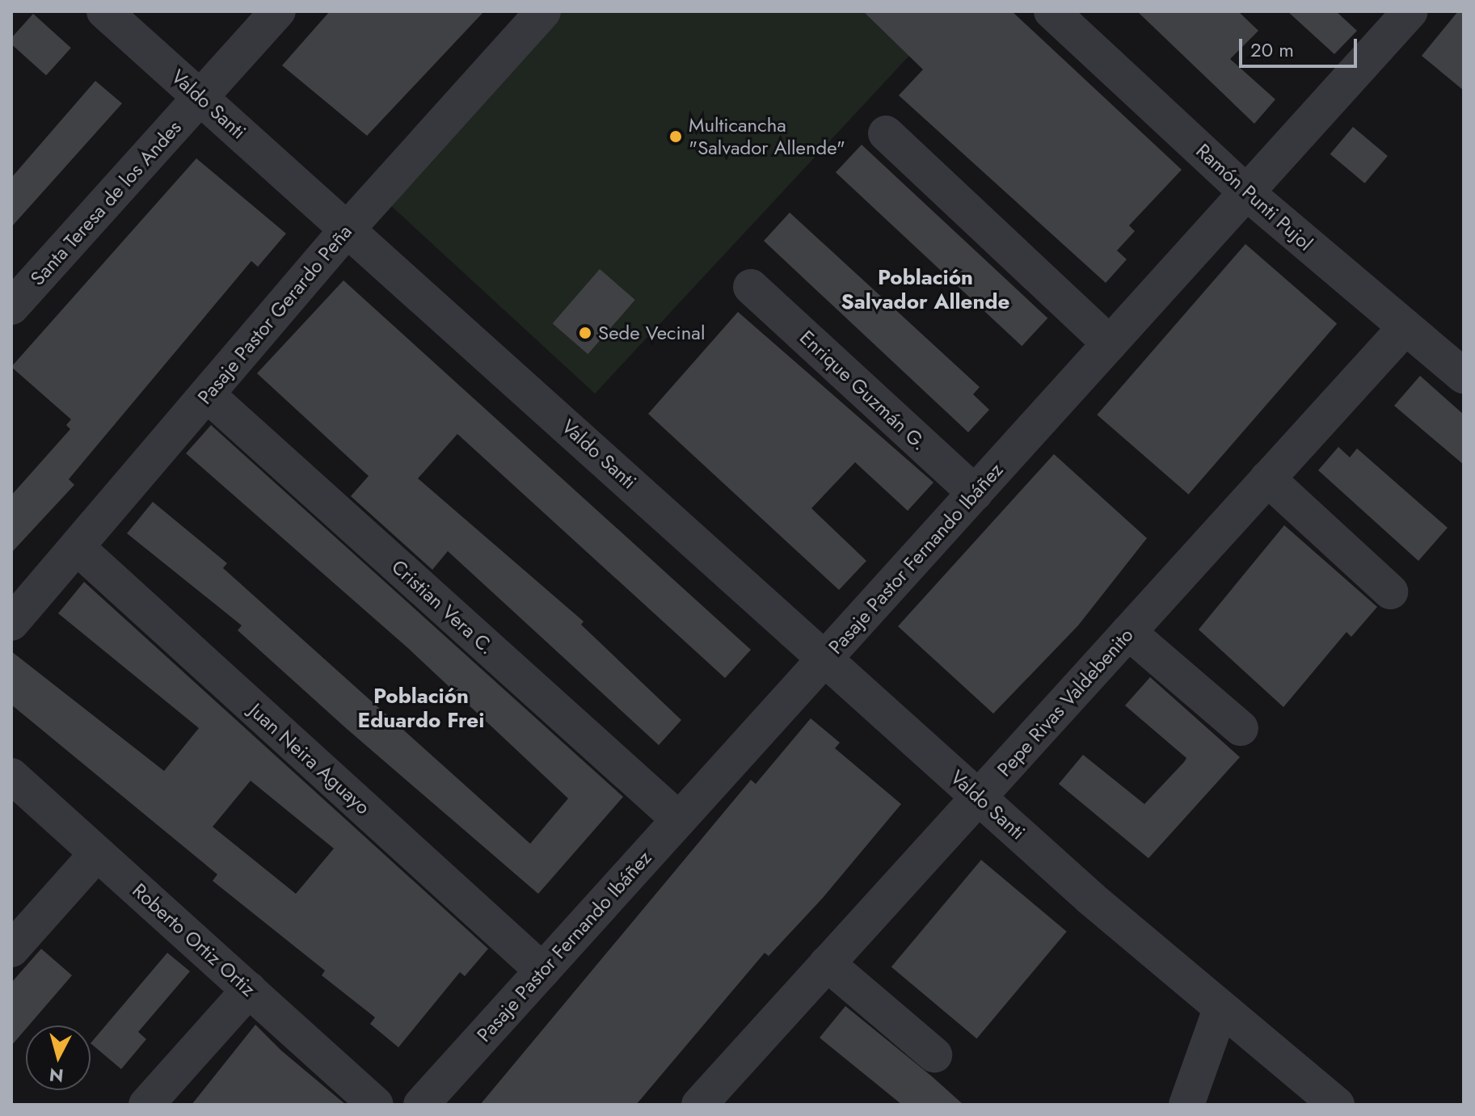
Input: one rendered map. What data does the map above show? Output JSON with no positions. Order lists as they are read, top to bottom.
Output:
{
  "streets": {
    "street": [
      "Valdo Santi",
      "Ramón Punti Pujol",
      "Santa Teresa de los Andes",
      "Pasaje Pastor Gerardo Peña",
      "Enrique Guzmán G.",
      "Pasaje Pastor Fernando Ibáñez",
      "Cristian Vera C.",
      "Pepe Rivas Valdebenito",
      "Juan Neira Aguayo",
      "Roberto Ortiz Ortiz"
    ]
  },
  "crossings": [
    ["Valdo Santi", "Santa Teresa de los Andes"],
    ["Valdo Santi", "Pasaje Pastor Gerardo Peña"],
    ["Valdo Santi", "Pasaje Pastor Fernando Ibáñez"],
    ["Valdo Santi", "Pepe Rivas Valdebenito"],
    ["Ramón Punti Pujol", "Pasaje Pastor Fernando Ibáñez"],
    ["Ramón Punti Pujol", "Pepe Rivas Valdebenito"],
    ["Pasaje Pastor Gerardo Peña", "Cristian Vera C."],
    ["Pasaje Pastor Gerardo Peña", "Juan Neira Aguayo"],
    ["Enrique Guzmán G.", "Pasaje Pastor Fernando Ibáñez"],
    ["Pasaje Pastor Fernando Ibáñez", "Cristian Vera C."],
    ["Pasaje Pastor Fernando Ibáñez", "Juan Neira Aguayo"]
  ],
  "districts": ["Población Salvador Allende", "Población Eduardo Frei"],
  "places": ["Multicancha \"Salvador Allende\"", "Sede Vecinal"],
  "scale_bar": "20 m",
  "north": "bottom"
}
